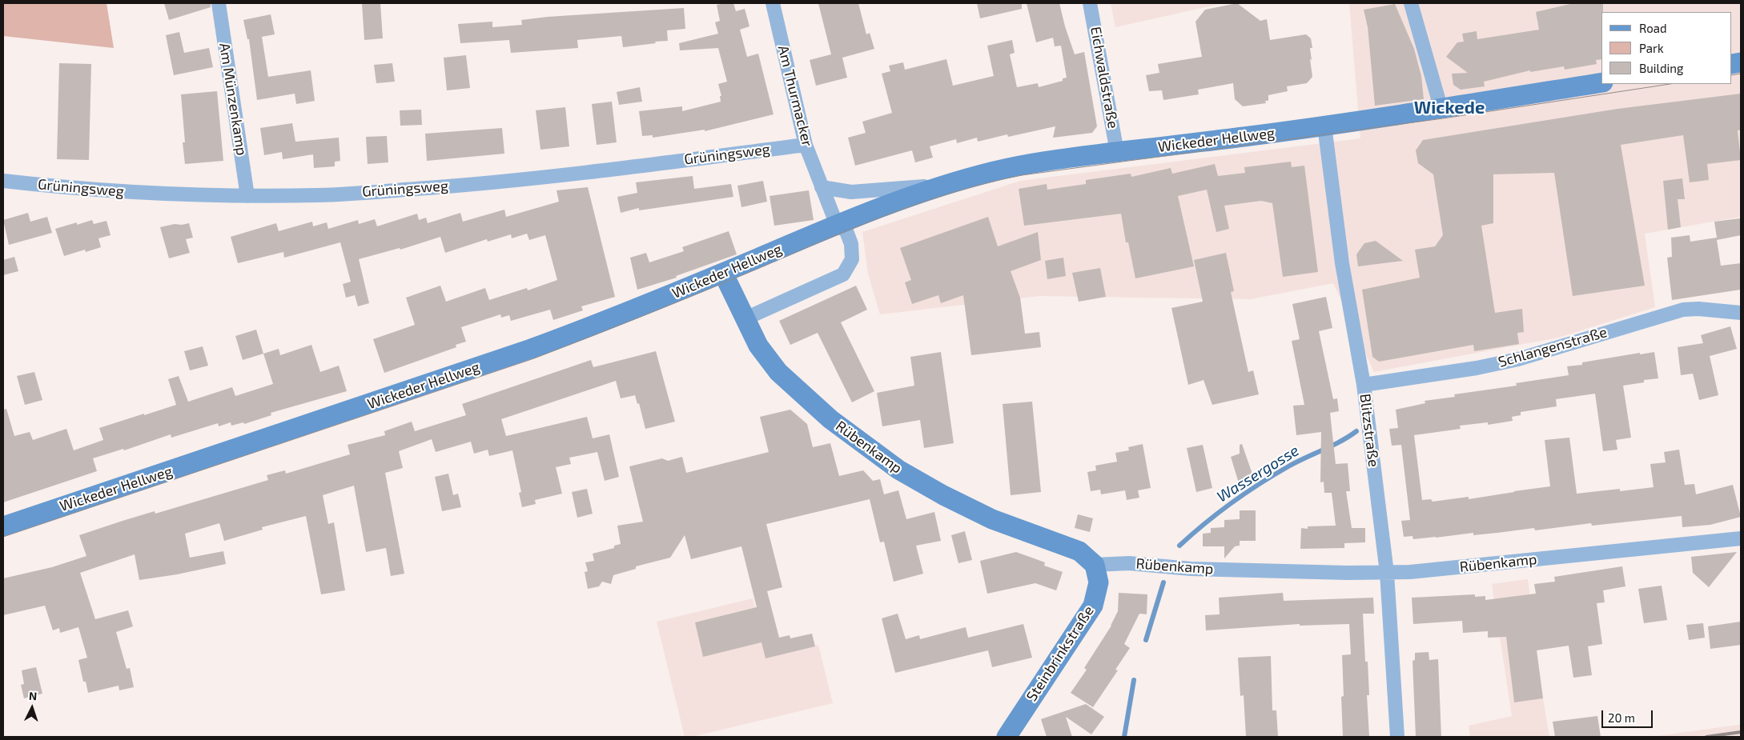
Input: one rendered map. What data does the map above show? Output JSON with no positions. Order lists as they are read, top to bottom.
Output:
{
  "streets": {
    "main road": ["Wickeder Hellweg", "Rübenkamp", "Steinbrinkstraße"],
    "street": [
      "Eichwaldstraße",
      "Am Thurmacker",
      "Am Münzenkamp",
      "Grüningsweg",
      "Schlangenstraße",
      "Blitzstraße"
    ]
  },
  "crossings": [
    ["Eichwaldstraße", "Wickeder Hellweg"],
    ["Am Thurmacker", "Wickeder Hellweg"],
    ["Am Thurmacker", "Grüningsweg"],
    ["Am Münzenkamp", "Grüningsweg"],
    ["Wickeder Hellweg", "Blitzstraße"],
    ["Wickeder Hellweg", "Rübenkamp"],
    ["Schlangenstraße", "Blitzstraße"],
    ["Blitzstraße", "Rübenkamp"],
    ["Rübenkamp", "Steinbrinkstraße"]
  ],
  "districts": ["Wickede"],
  "water": ["Wassergosse"],
  "legend": ["Road", "Park", "Building"],
  "scale_bar": "20 m",
  "north": "top"
}
